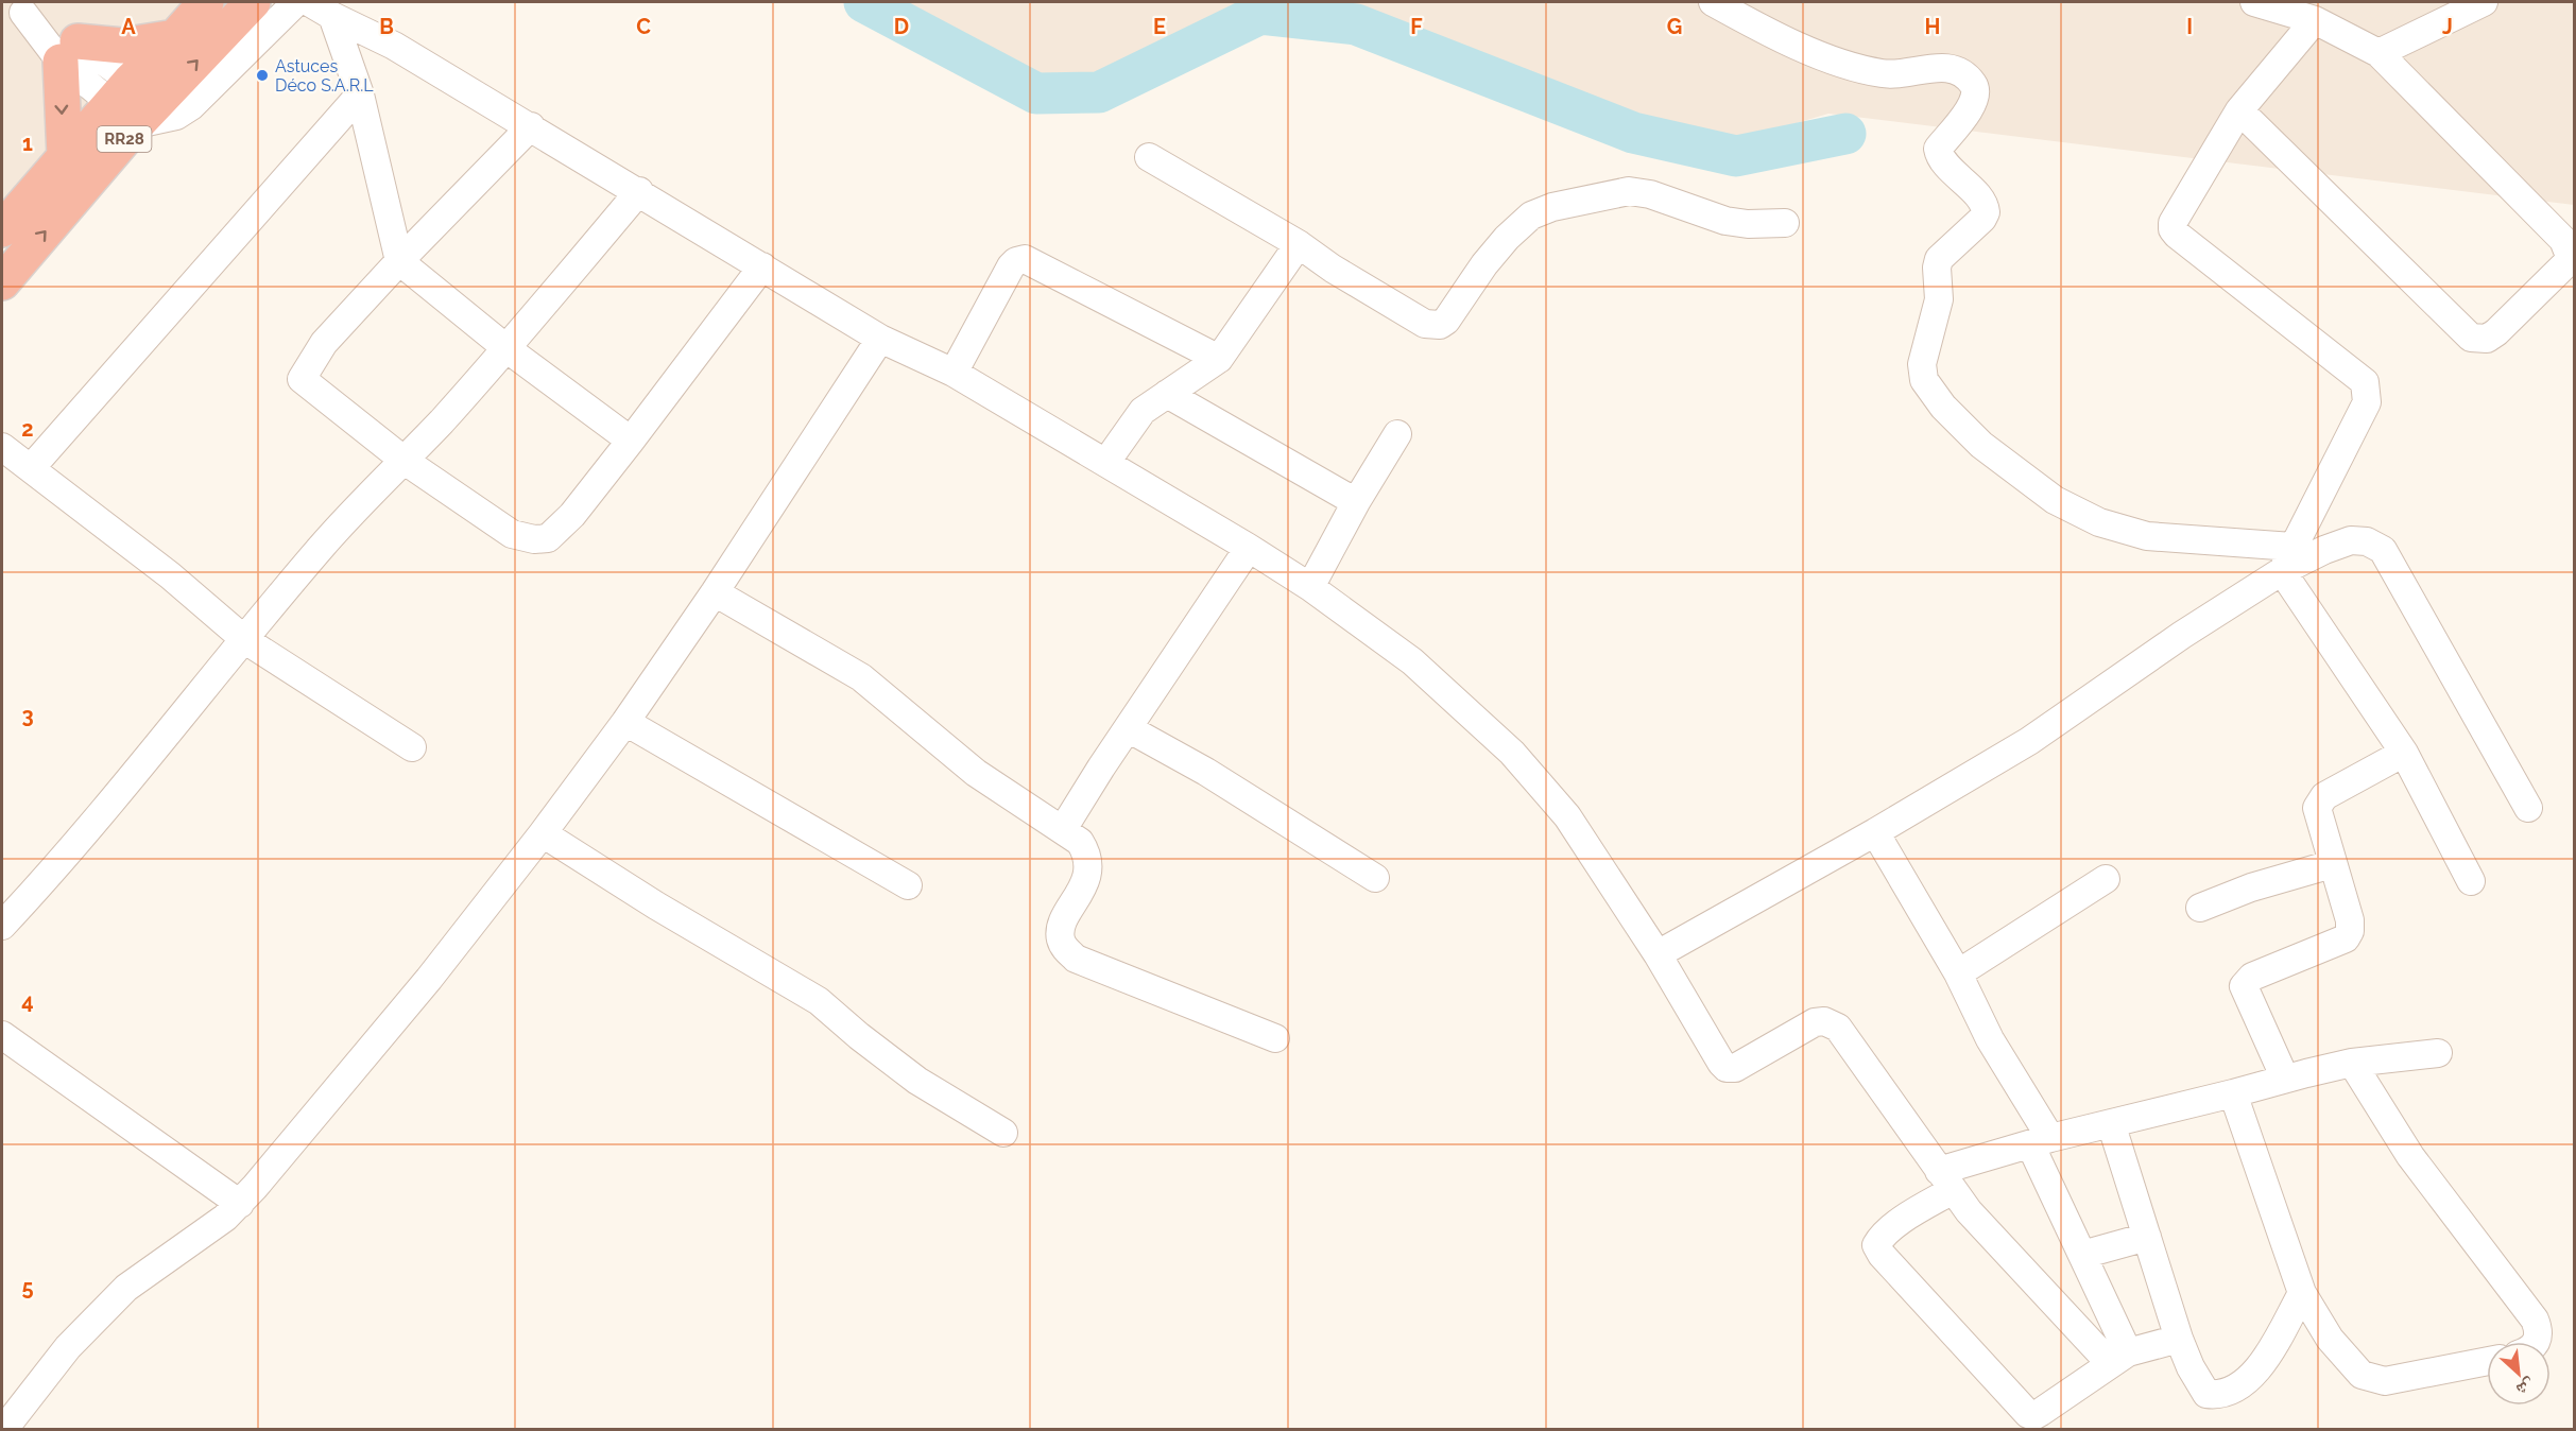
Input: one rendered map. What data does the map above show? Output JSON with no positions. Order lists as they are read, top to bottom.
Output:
{
  "streets": {
    "highway": ["RR28"]
  },
  "places": ["Astuces Déco S.A.R.L"],
  "north": "bottom right",
  "grid": {
    "columns": [
      "A",
      "B",
      "C",
      "D",
      "E",
      "F",
      "G",
      "H",
      "I",
      "J"
    ],
    "rows": [
      "1",
      "2",
      "3",
      "4",
      "5"
    ]
  }
}
